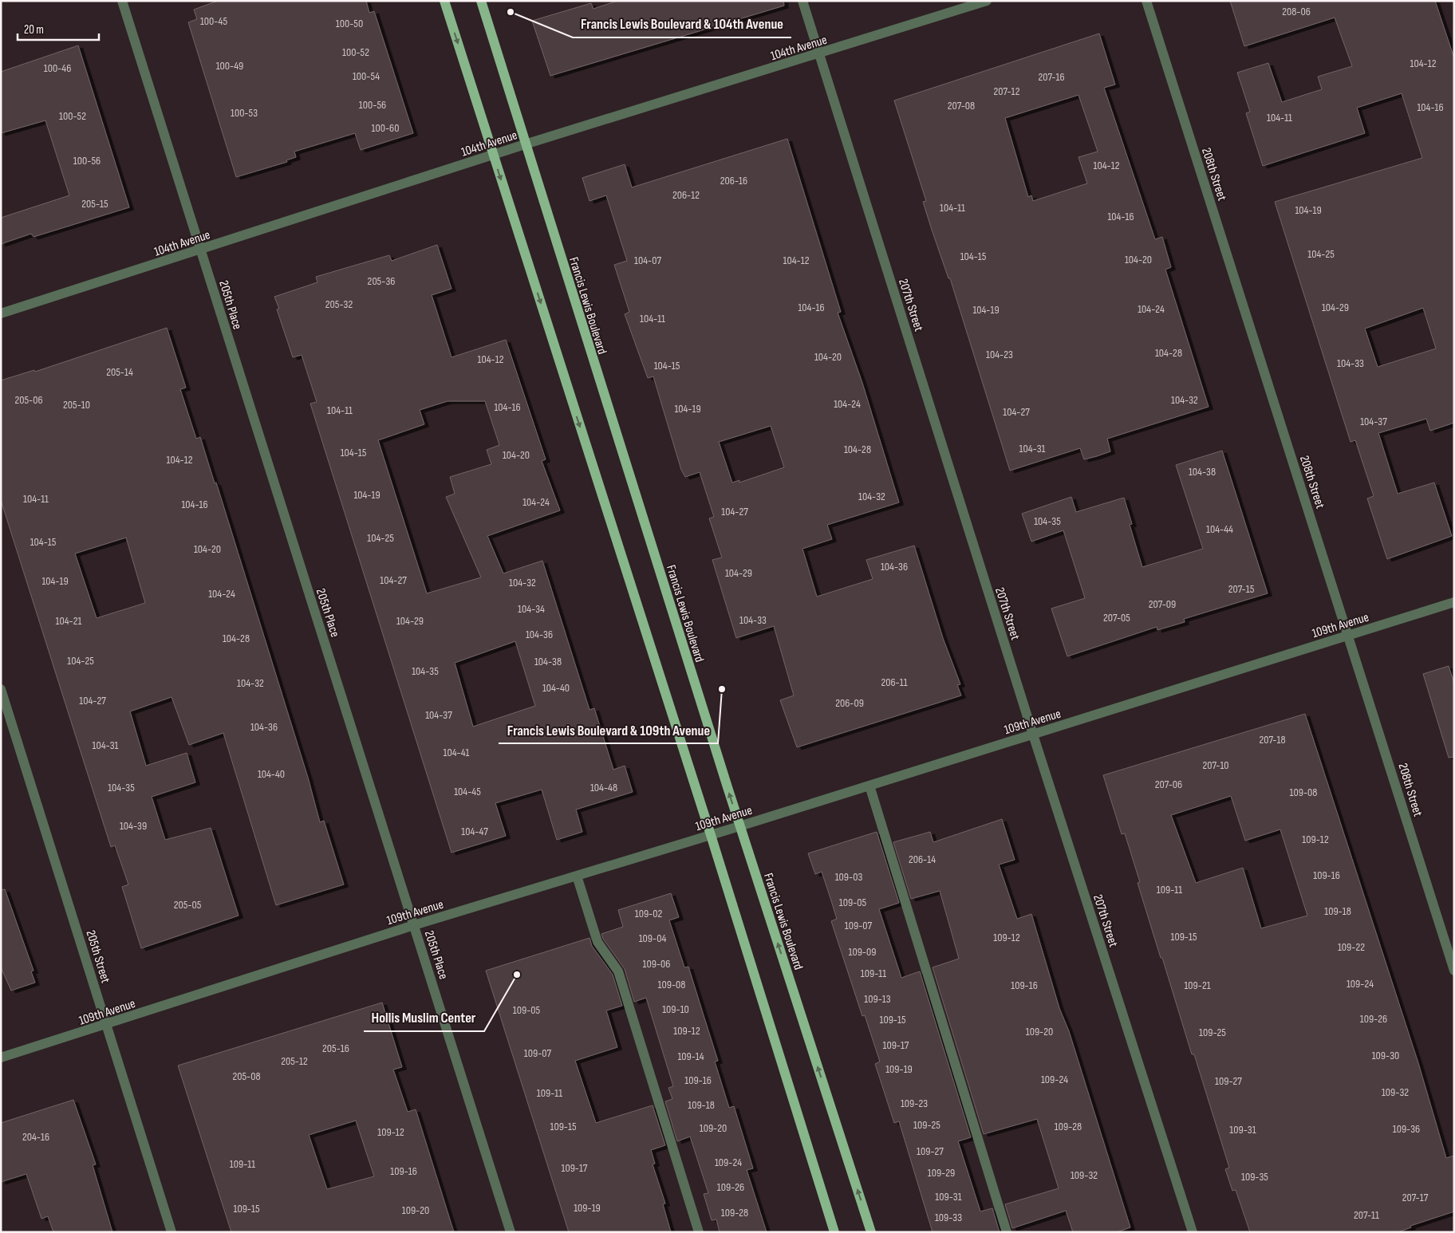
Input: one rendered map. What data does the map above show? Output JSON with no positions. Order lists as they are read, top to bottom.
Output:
{
  "streets": {
    "main road": ["Francis Lewis Boulevard"],
    "street": [
      "104th Avenue",
      "208th Street",
      "205th Place",
      "207th Street",
      "109th Avenue",
      "205th Street"
    ]
  },
  "crossings": [
    ["104th Avenue", "205th Place"],
    ["104th Avenue", "207th Street"],
    ["104th Avenue", "Francis Lewis Boulevard"],
    ["208th Street", "109th Avenue"],
    ["205th Place", "109th Avenue"],
    ["207th Street", "109th Avenue"],
    ["Francis Lewis Boulevard", "109th Avenue"],
    ["109th Avenue", "205th Street"]
  ],
  "places": ["Francis Lewis Boulevard & 104th Avenue", "Francis Lewis Boulevard & 109th Avenue", "Hollis Muslim Center"],
  "house_numbers": [
    "208-06",
    "100-45",
    "100-50",
    "100-52",
    "104-12",
    "100-49",
    "100-46",
    "100-54",
    "207-16",
    "207-12",
    "100-56",
    "207-08",
    "104-16",
    "100-53",
    "100-52",
    "104-11",
    "100-60",
    "100-56",
    "104-12",
    "206-16",
    "206-12",
    "205-15",
    "104-11",
    "104-19",
    "104-16",
    "104-25",
    "104-15",
    "104-20",
    "104-07",
    "104-12",
    "205-36",
    "205-32",
    "104-16",
    "104-29",
    "104-24",
    "104-19",
    "104-11",
    "104-28",
    "104-23",
    "104-20",
    "104-12",
    "104-33",
    "104-15",
    "205-14",
    "205-06",
    "104-32",
    "104-24",
    "205-10",
    "104-16",
    "104-19",
    "104-11",
    "104-27",
    "104-37",
    "104-31",
    "104-28",
    "104-15",
    "104-20",
    "104-12",
    "104-38",
    "104-19",
    "104-32",
    "104-11",
    "104-24",
    "104-16",
    "104-27",
    "104-35",
    "104-44",
    "104-25",
    "104-15",
    "104-20",
    "104-36",
    "104-29",
    "104-27",
    "104-19",
    "104-32",
    "207-15",
    "104-24",
    "207-09",
    "104-34",
    "207-05",
    "104-33",
    "104-21",
    "104-29",
    "104-36",
    "104-28",
    "104-25",
    "104-38",
    "104-35",
    "206-11",
    "104-32",
    "104-40",
    "104-27",
    "206-09",
    "104-37",
    "104-36",
    "207-18",
    "104-31",
    "104-41",
    "207-10",
    "104-40",
    "207-06",
    "104-35",
    "104-48",
    "104-45",
    "109-08",
    "104-39",
    "104-47",
    "109-12",
    "206-14",
    "109-16",
    "109-03",
    "109-11",
    "109-05",
    "205-05",
    "109-18",
    "109-02",
    "109-07",
    "109-15",
    "109-12",
    "109-04",
    "109-22",
    "109-09",
    "109-06",
    "109-11",
    "109-24",
    "109-08",
    "109-16",
    "109-21",
    "109-13",
    "109-10",
    "109-05",
    "109-26",
    "109-15",
    "109-12",
    "109-20",
    "109-25",
    "109-17",
    "205-16",
    "109-07",
    "109-30",
    "109-14",
    "205-12",
    "109-19",
    "205-08",
    "109-24",
    "109-16",
    "109-27",
    "109-32",
    "109-11",
    "109-23",
    "109-18",
    "109-25",
    "109-15",
    "109-28",
    "109-20",
    "109-36",
    "109-31",
    "109-12",
    "204-16",
    "109-27",
    "109-24",
    "109-11",
    "109-17",
    "109-16",
    "109-29",
    "109-32",
    "109-35",
    "109-26",
    "109-31",
    "207-17",
    "109-19",
    "109-15",
    "109-20",
    "109-28",
    "207-11",
    "109-33"
  ],
  "scale_bar": "20 m"
}
